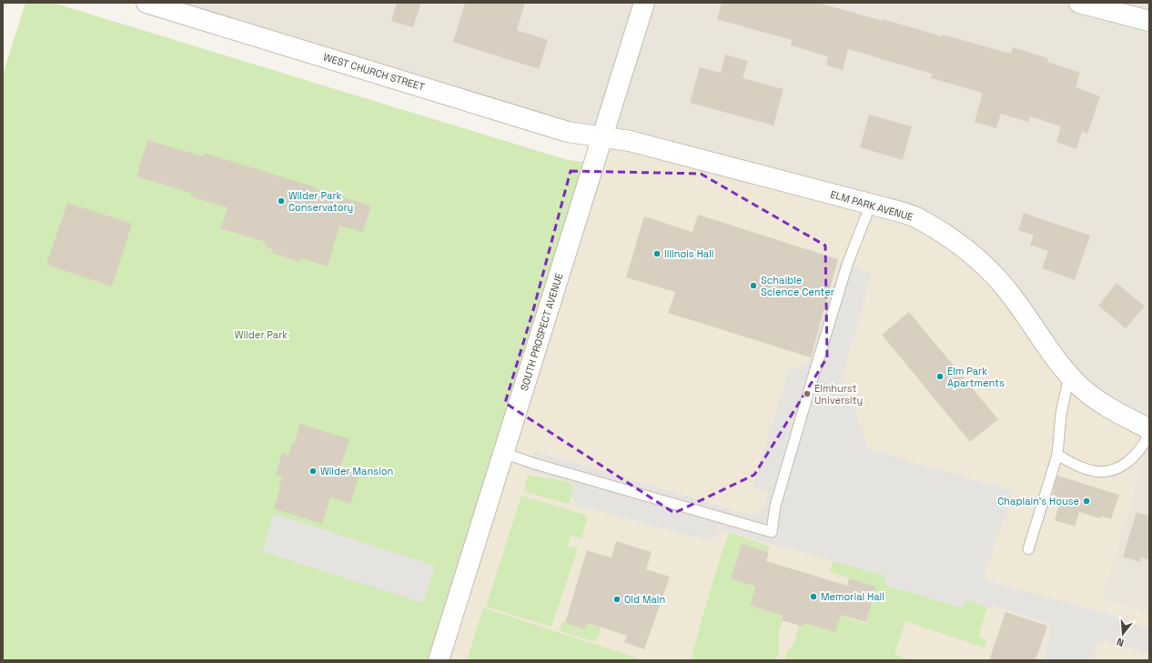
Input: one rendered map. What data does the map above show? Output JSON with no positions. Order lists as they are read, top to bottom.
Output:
{
  "streets": {
    "street": ["WEST CHURCH STREET", "ELM PARK AVENUE", "SOUTH PROSPECT AVENUE"]
  },
  "crossings": [
    ["WEST CHURCH STREET", "ELM PARK AVENUE"],
    ["WEST CHURCH STREET", "SOUTH PROSPECT AVENUE"],
    ["ELM PARK AVENUE", "SOUTH PROSPECT AVENUE"]
  ],
  "parks": ["Wilder Park"],
  "places": [
    "Wilder Park Conservatory",
    "Illinois Hall",
    "Schaible Science Center",
    "Elm Park Apartments",
    "Elmhurst University",
    "Wilder Mansion",
    "Chaplain's House",
    "Memorial Hall",
    "Old Main"
  ],
  "north": "bottom"
}
